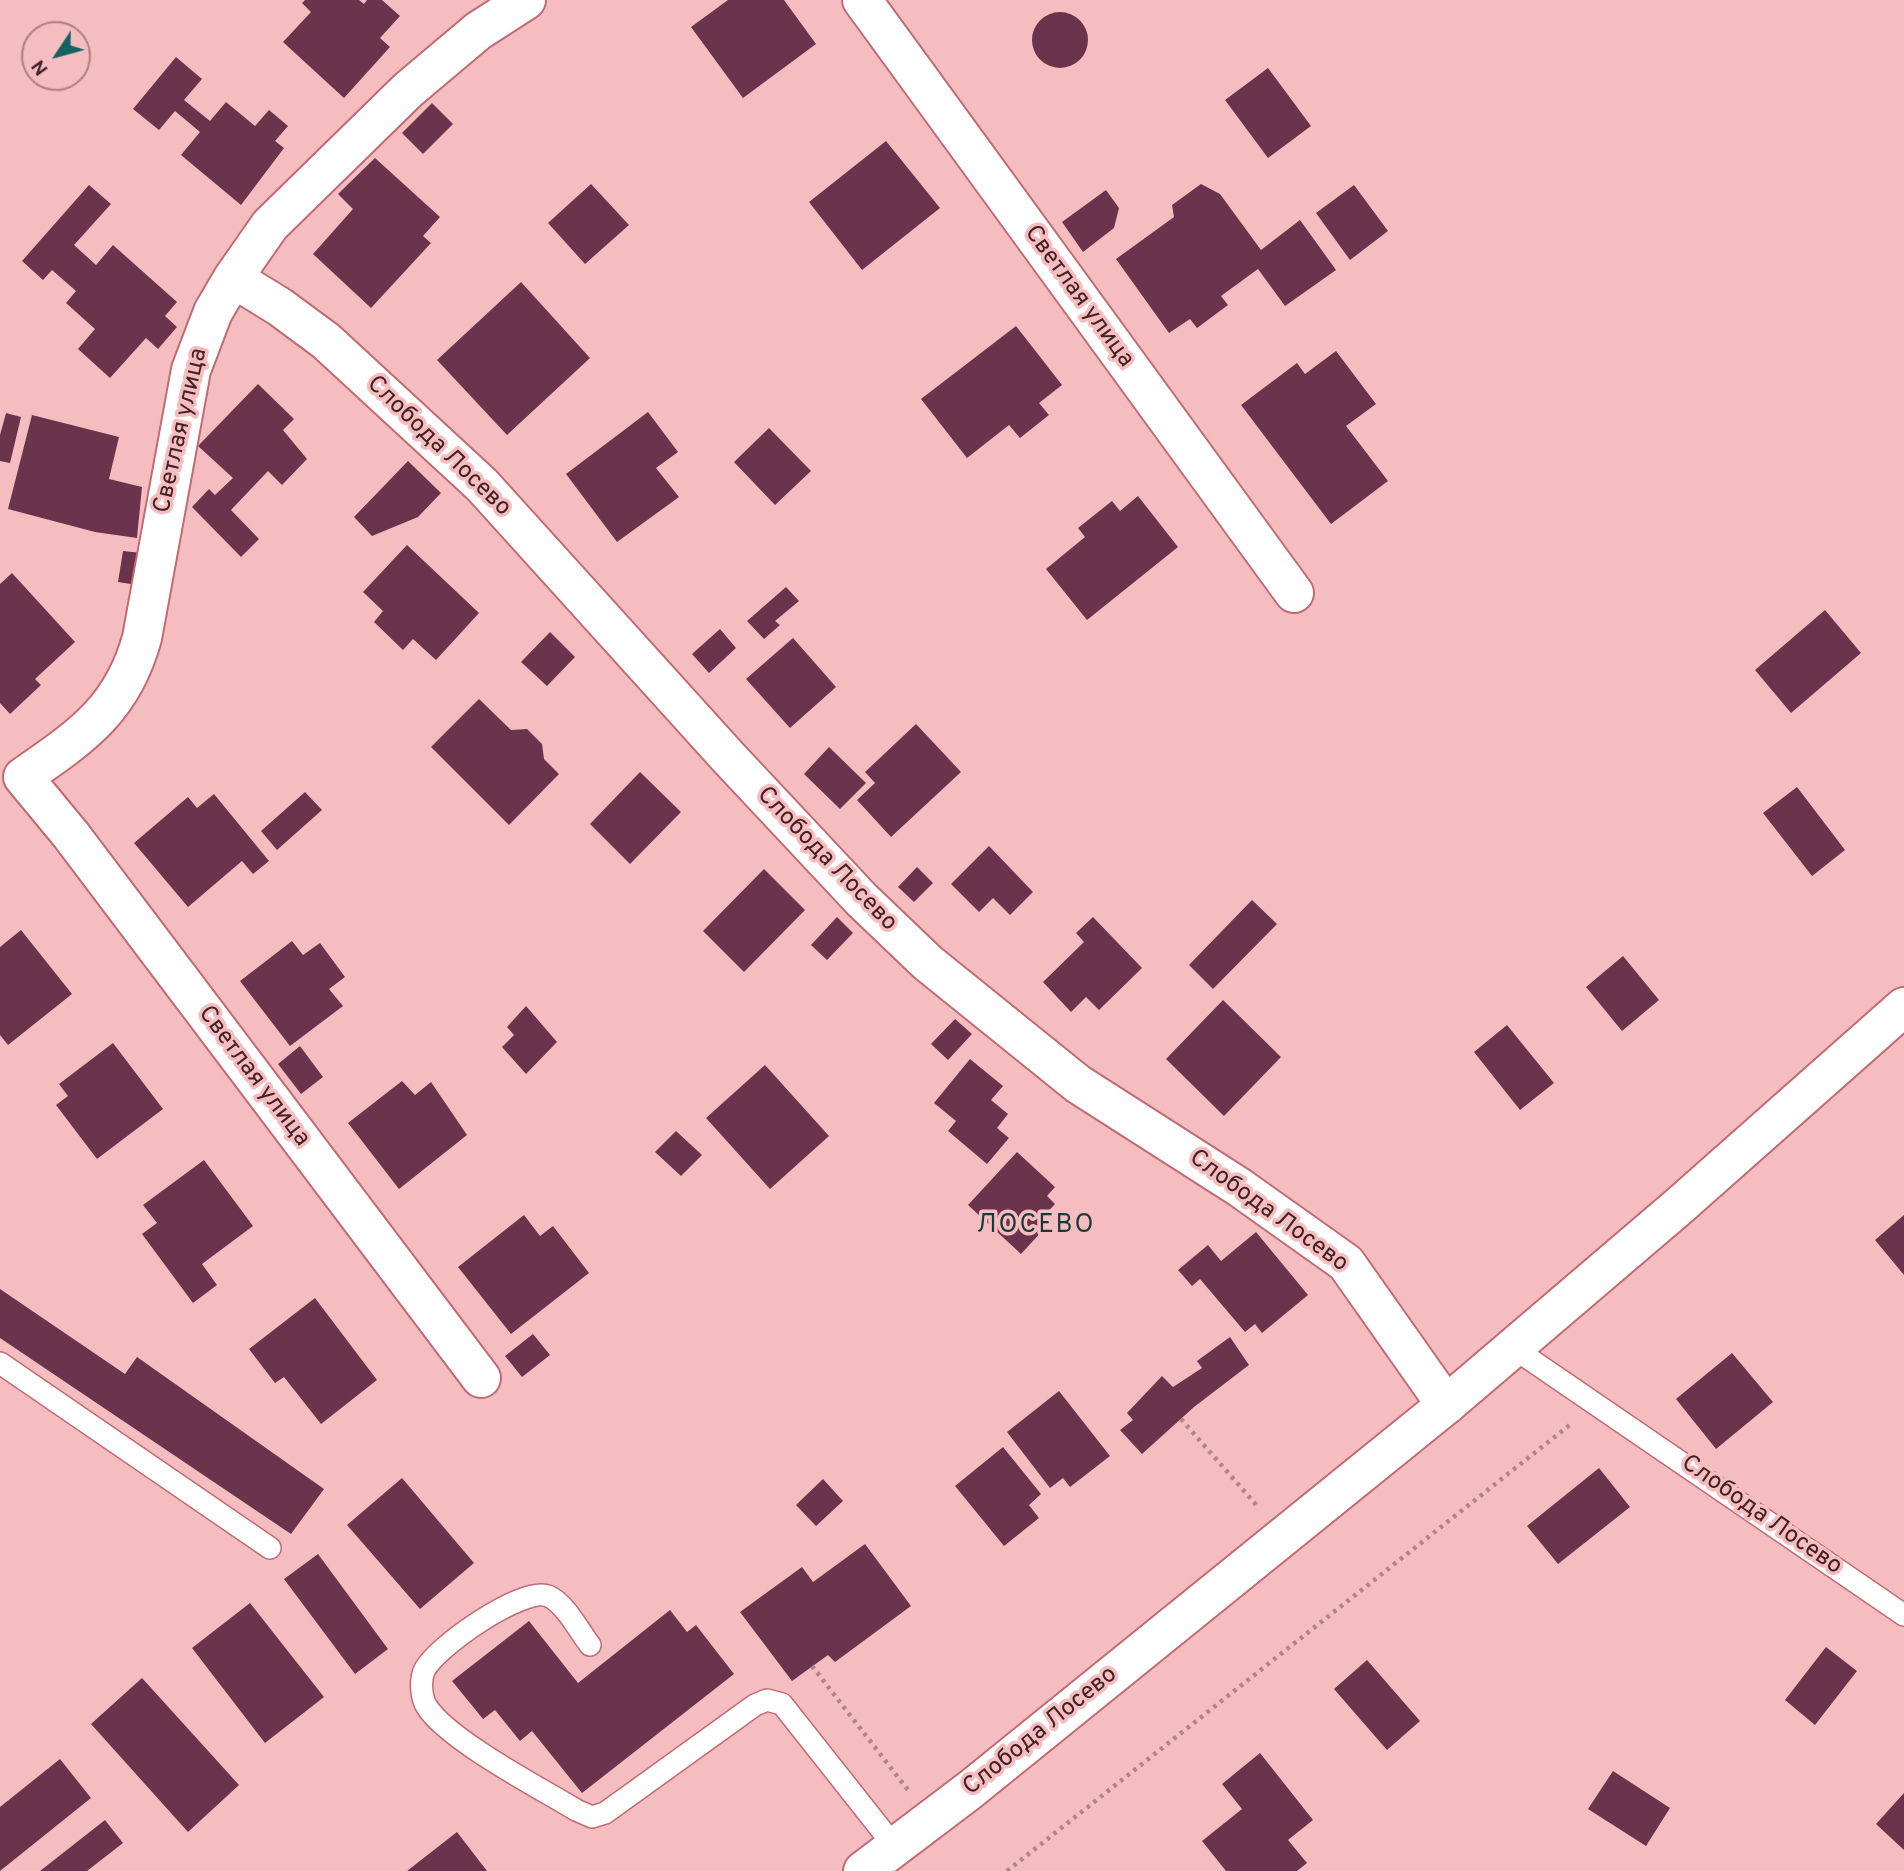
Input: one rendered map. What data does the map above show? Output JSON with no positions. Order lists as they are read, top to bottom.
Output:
{
  "streets": {
    "street": ["Светлая улица", "Слобода Лосево"]
  },
  "crossings": [
    ["Светлая улица", "Слобода Лосево"]
  ],
  "districts": ["ЛОСЕВО"],
  "north": "bottom left"
}
